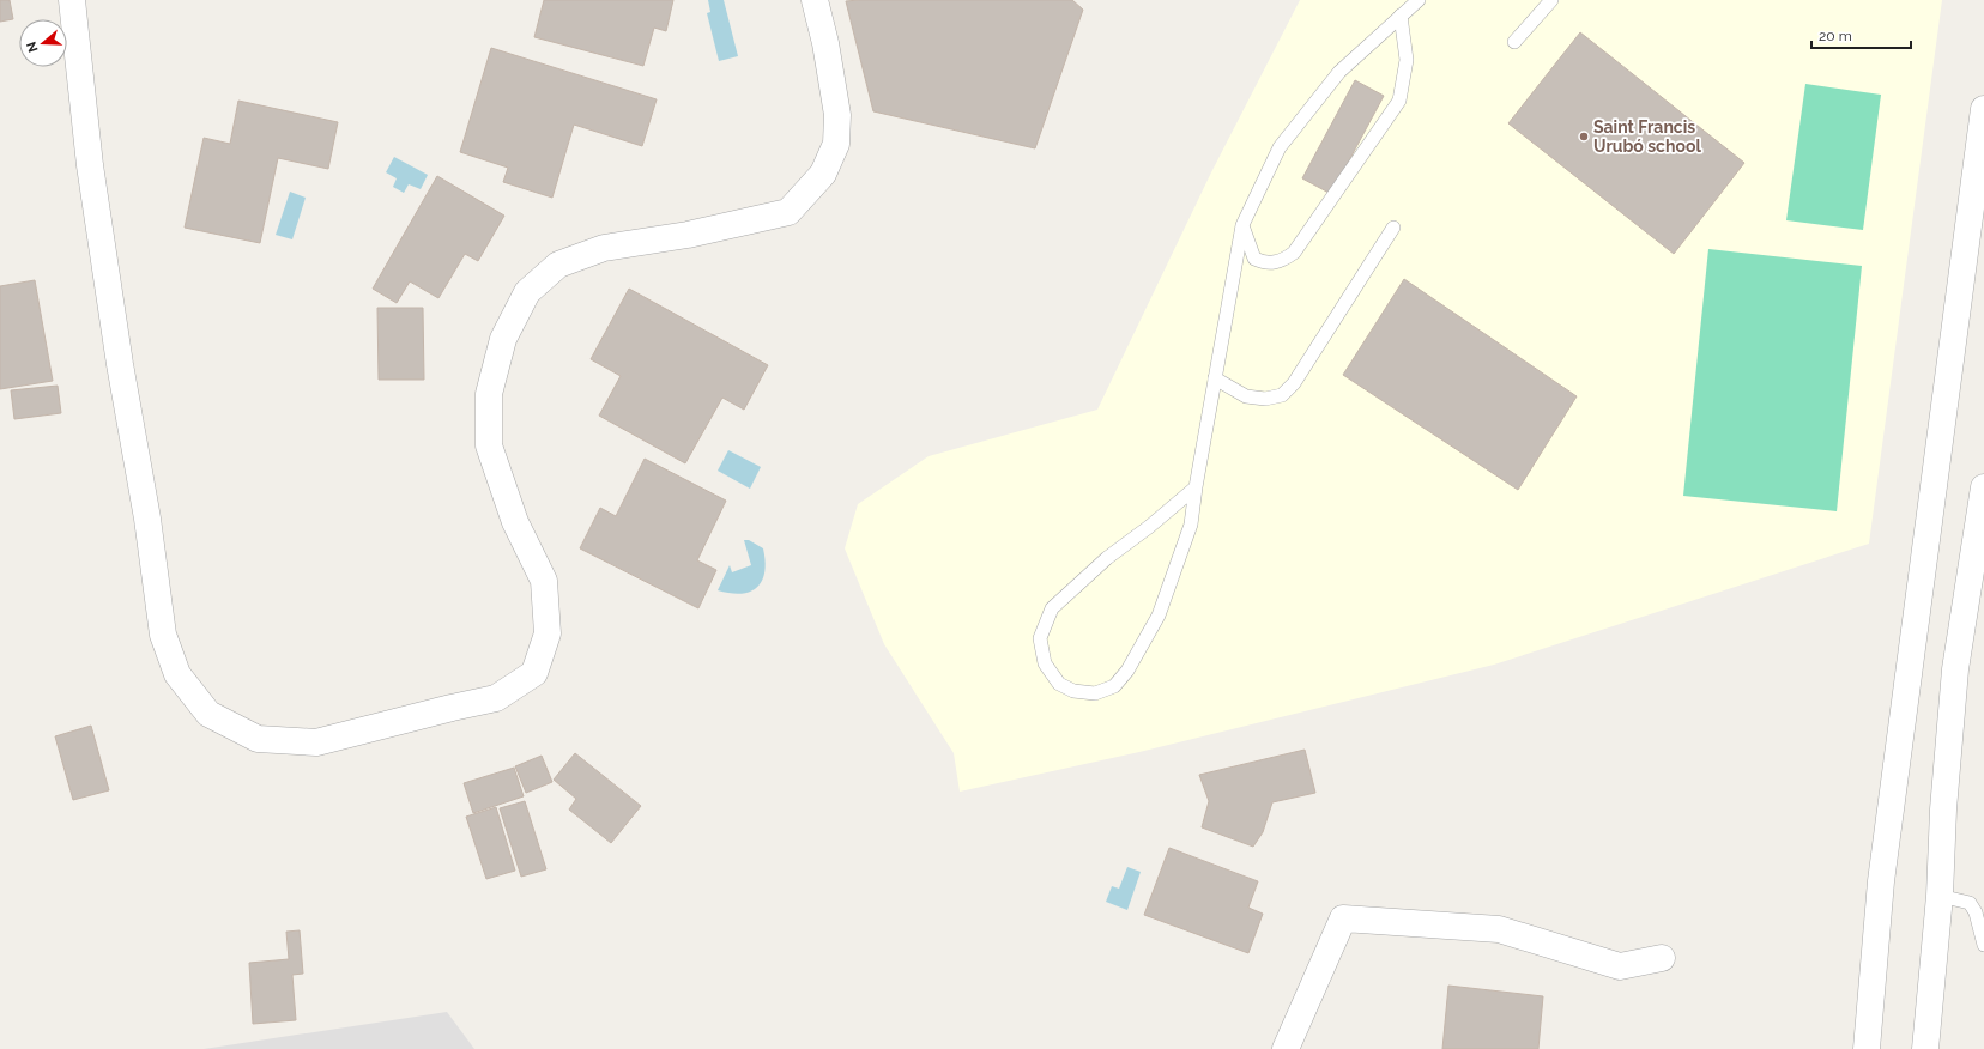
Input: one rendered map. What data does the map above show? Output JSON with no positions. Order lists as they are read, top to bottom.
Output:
{
  "places": ["Saint Francis Urubó school"],
  "scale_bar": "20 m",
  "north": "left"
}
